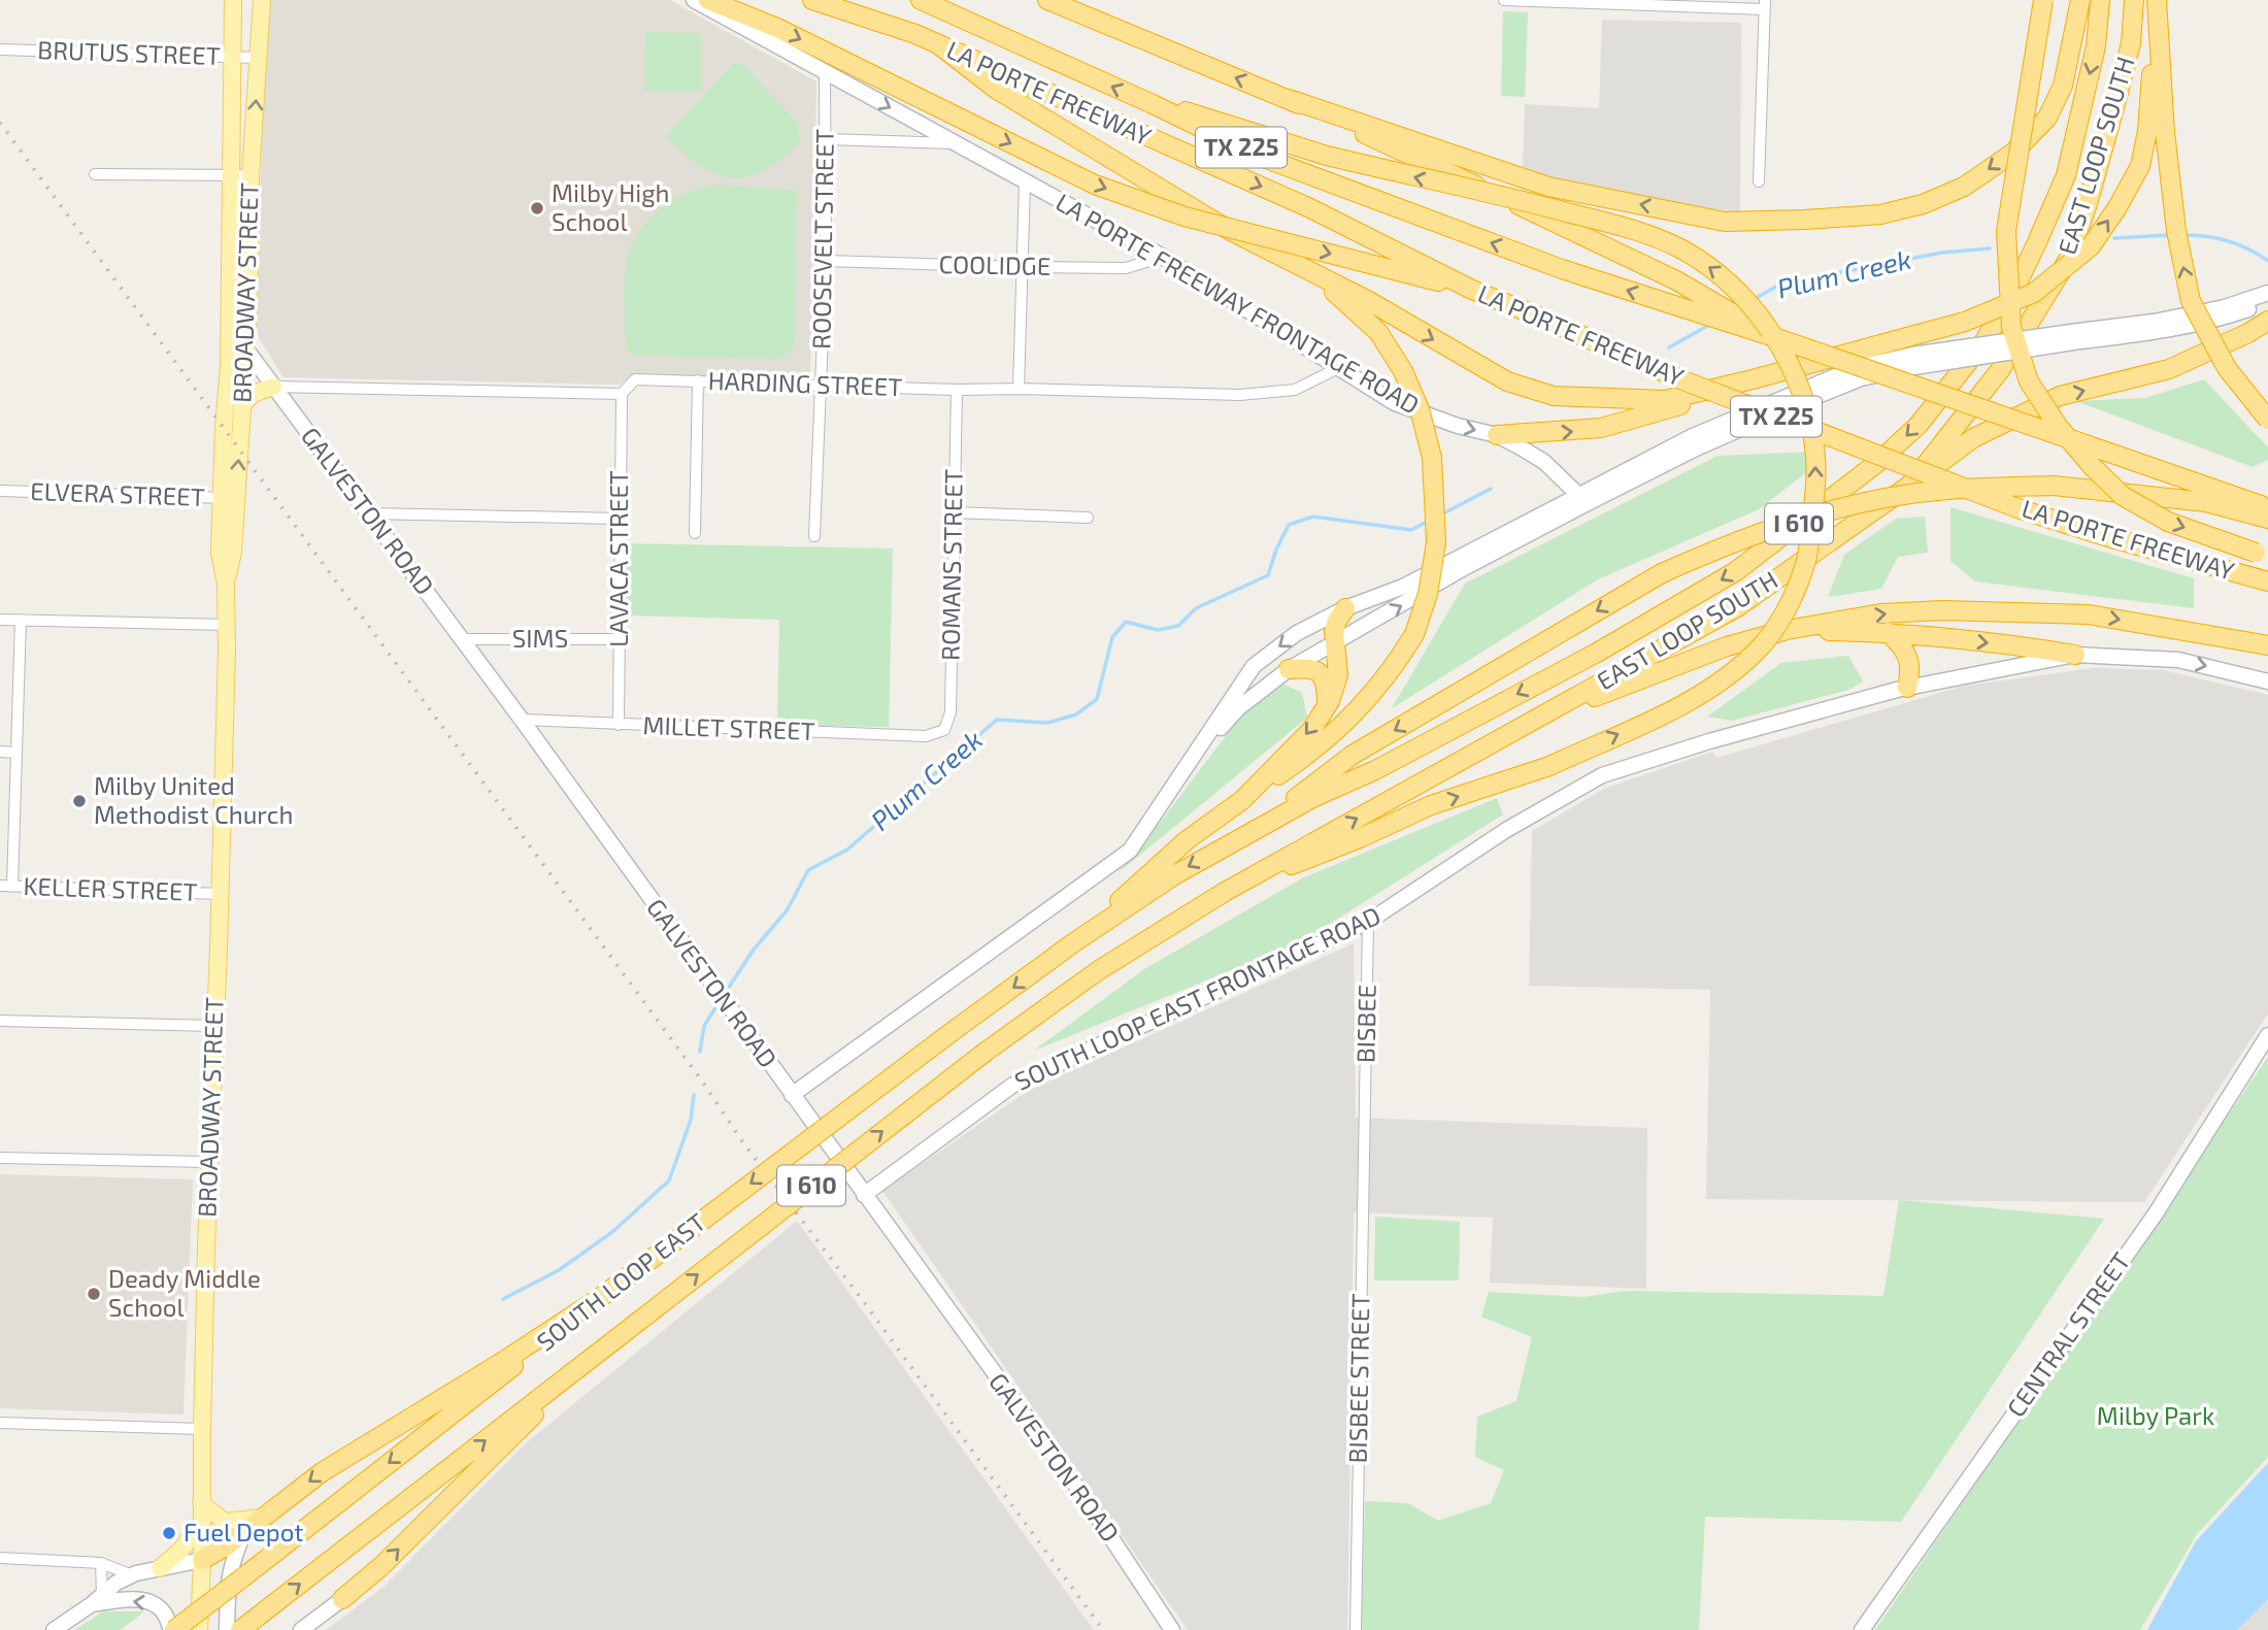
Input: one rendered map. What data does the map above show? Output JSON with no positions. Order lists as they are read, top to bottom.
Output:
{
  "streets": {
    "highway": [
      "LA PORTE FREEWAY",
      "TX 225",
      "EAST LOOP SOUTH",
      "I 610",
      "SOUTH LOOP EAST"
    ],
    "main road": [
      "BROADWAY STREET",
      "LA PORTE FREEWAY FRONTAGE ROAD",
      "GALVESTON ROAD",
      "SOUTH LOOP EAST FRONTAGE ROAD",
      "CENTRAL STREET"
    ],
    "street": [
      "BRUTUS STREET",
      "ROOSEVELT STREET",
      "COOLIDGE",
      "HARDING STREET",
      "ELVERA STREET",
      "LAVACA STREET",
      "ROMANS STREET",
      "SIMS",
      "MILLET STREET",
      "KELLER STREET",
      "BISBEE",
      "BISBEE STREET"
    ]
  },
  "crossings": [
    ["BRUTUS STREET", "BROADWAY STREET"],
    ["EAST LOOP SOUTH", "SOUTH LOOP EAST"],
    ["ROOSEVELT STREET", "COOLIDGE"],
    ["ROOSEVELT STREET", "LA PORTE FREEWAY FRONTAGE ROAD"],
    ["ROOSEVELT STREET", "HARDING STREET"],
    ["COOLIDGE", "LA PORTE FREEWAY FRONTAGE ROAD"],
    ["BROADWAY STREET", "ELVERA STREET"],
    ["BROADWAY STREET", "GALVESTON ROAD"],
    ["BROADWAY STREET", "KELLER STREET"],
    ["LA PORTE FREEWAY FRONTAGE ROAD", "HARDING STREET"],
    ["HARDING STREET", "GALVESTON ROAD"],
    ["HARDING STREET", "LAVACA STREET"],
    ["HARDING STREET", "ROMANS STREET"],
    ["GALVESTON ROAD", "SIMS"],
    ["GALVESTON ROAD", "MILLET STREET"],
    ["GALVESTON ROAD", "SOUTH LOOP EAST FRONTAGE ROAD"],
    ["LAVACA STREET", "SIMS"],
    ["LAVACA STREET", "MILLET STREET"],
    ["ROMANS STREET", "MILLET STREET"],
    ["SOUTH LOOP EAST FRONTAGE ROAD", "BISBEE"],
    ["BISBEE", "BISBEE STREET"]
  ],
  "water": ["Plum Creek"],
  "parks": ["Milby Park"],
  "places": [
    "Milby High School",
    "Milby United Methodist Church",
    "Deady Middle School",
    "Fuel Depot"
  ]
}
